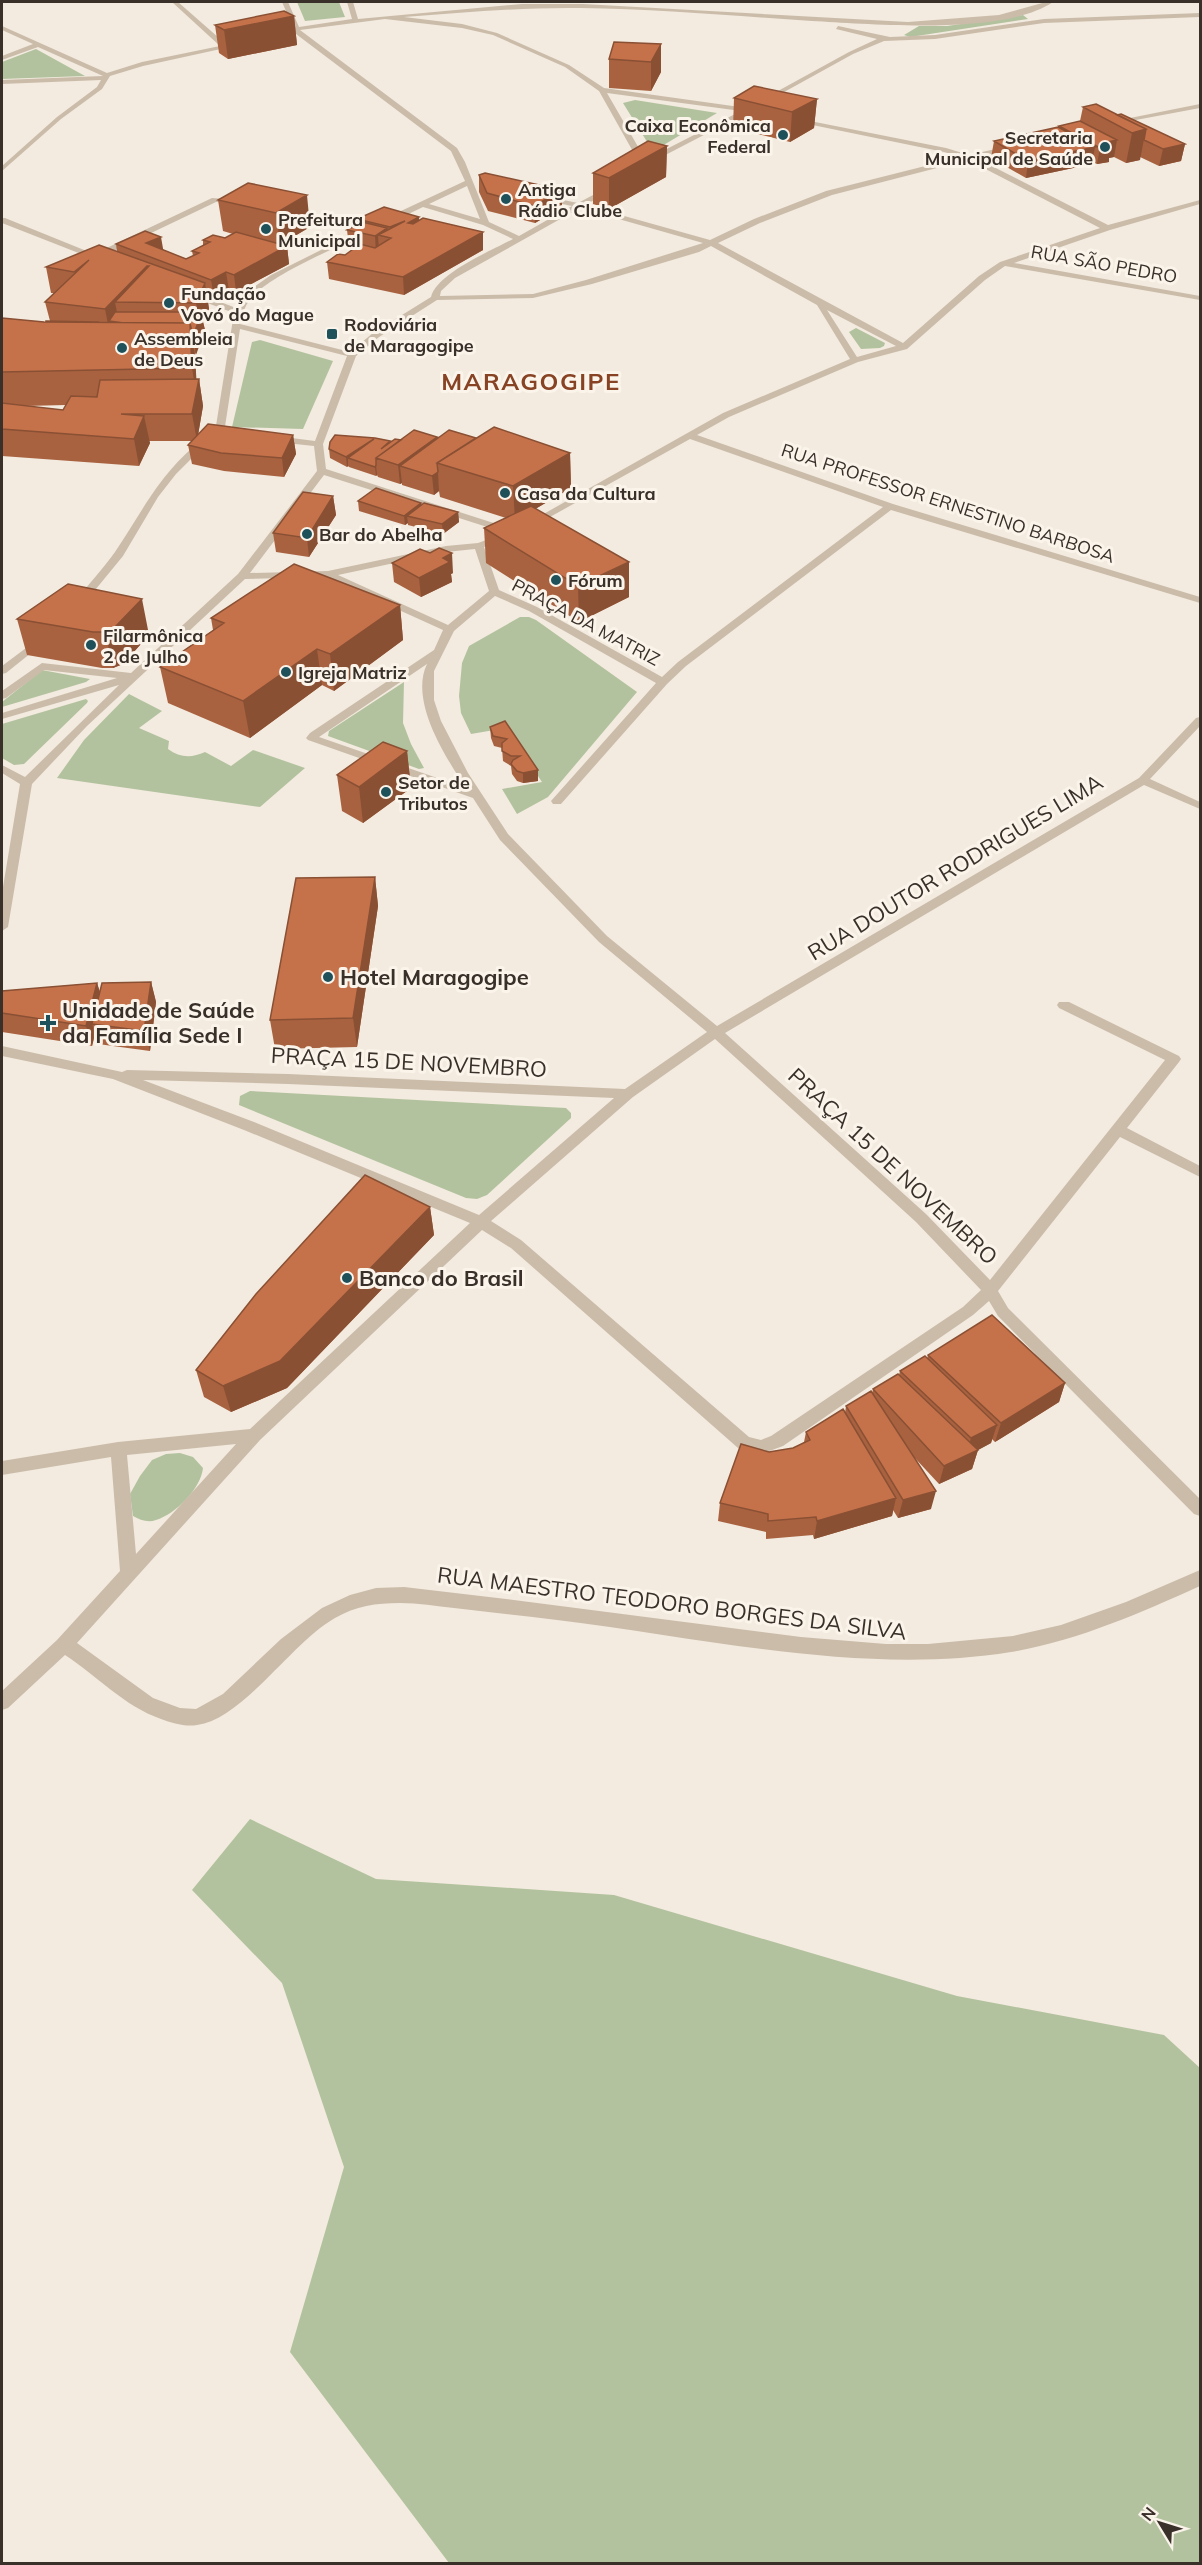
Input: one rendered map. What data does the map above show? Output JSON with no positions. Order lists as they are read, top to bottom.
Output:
{
  "streets": {
    "street": [
      "RUA SÃO PEDRO",
      "RUA PROFESSOR ERNESTINO BARBOSA",
      "PRAÇA DA MATRIZ",
      "RUA DOUTOR RODRIGUES LIMA",
      "PRAÇA 15 DE NOVEMBRO",
      "RUA MAESTRO TEODORO BORGES DA SILVA"
    ]
  },
  "crossings": [
    ["RUA DOUTOR RODRIGUES LIMA", "PRAÇA 15 DE NOVEMBRO"]
  ],
  "districts": ["MARAGOGIPE"],
  "places": {
    "other": [
      "Caixa Econômica Federal",
      "Secretaria Municipal de Saúde",
      "Antiga Rádio Clube",
      "Prefeitura Municipal",
      "Fundação Vovó do Mague",
      "Assembleia de Deus",
      "Casa da Cultura",
      "Bar do Abelha",
      "Fórum",
      "Filarmônica 2 de Julho",
      "Igreja Matriz",
      "Setor de Tributos",
      "Hotel Maragogipe",
      "Banco do Brasil"
    ],
    "transit": ["Rodoviária de Maragogipe"],
    "health": ["Unidade de Saúde da Família Sede I"]
  },
  "north": "top left"
}
